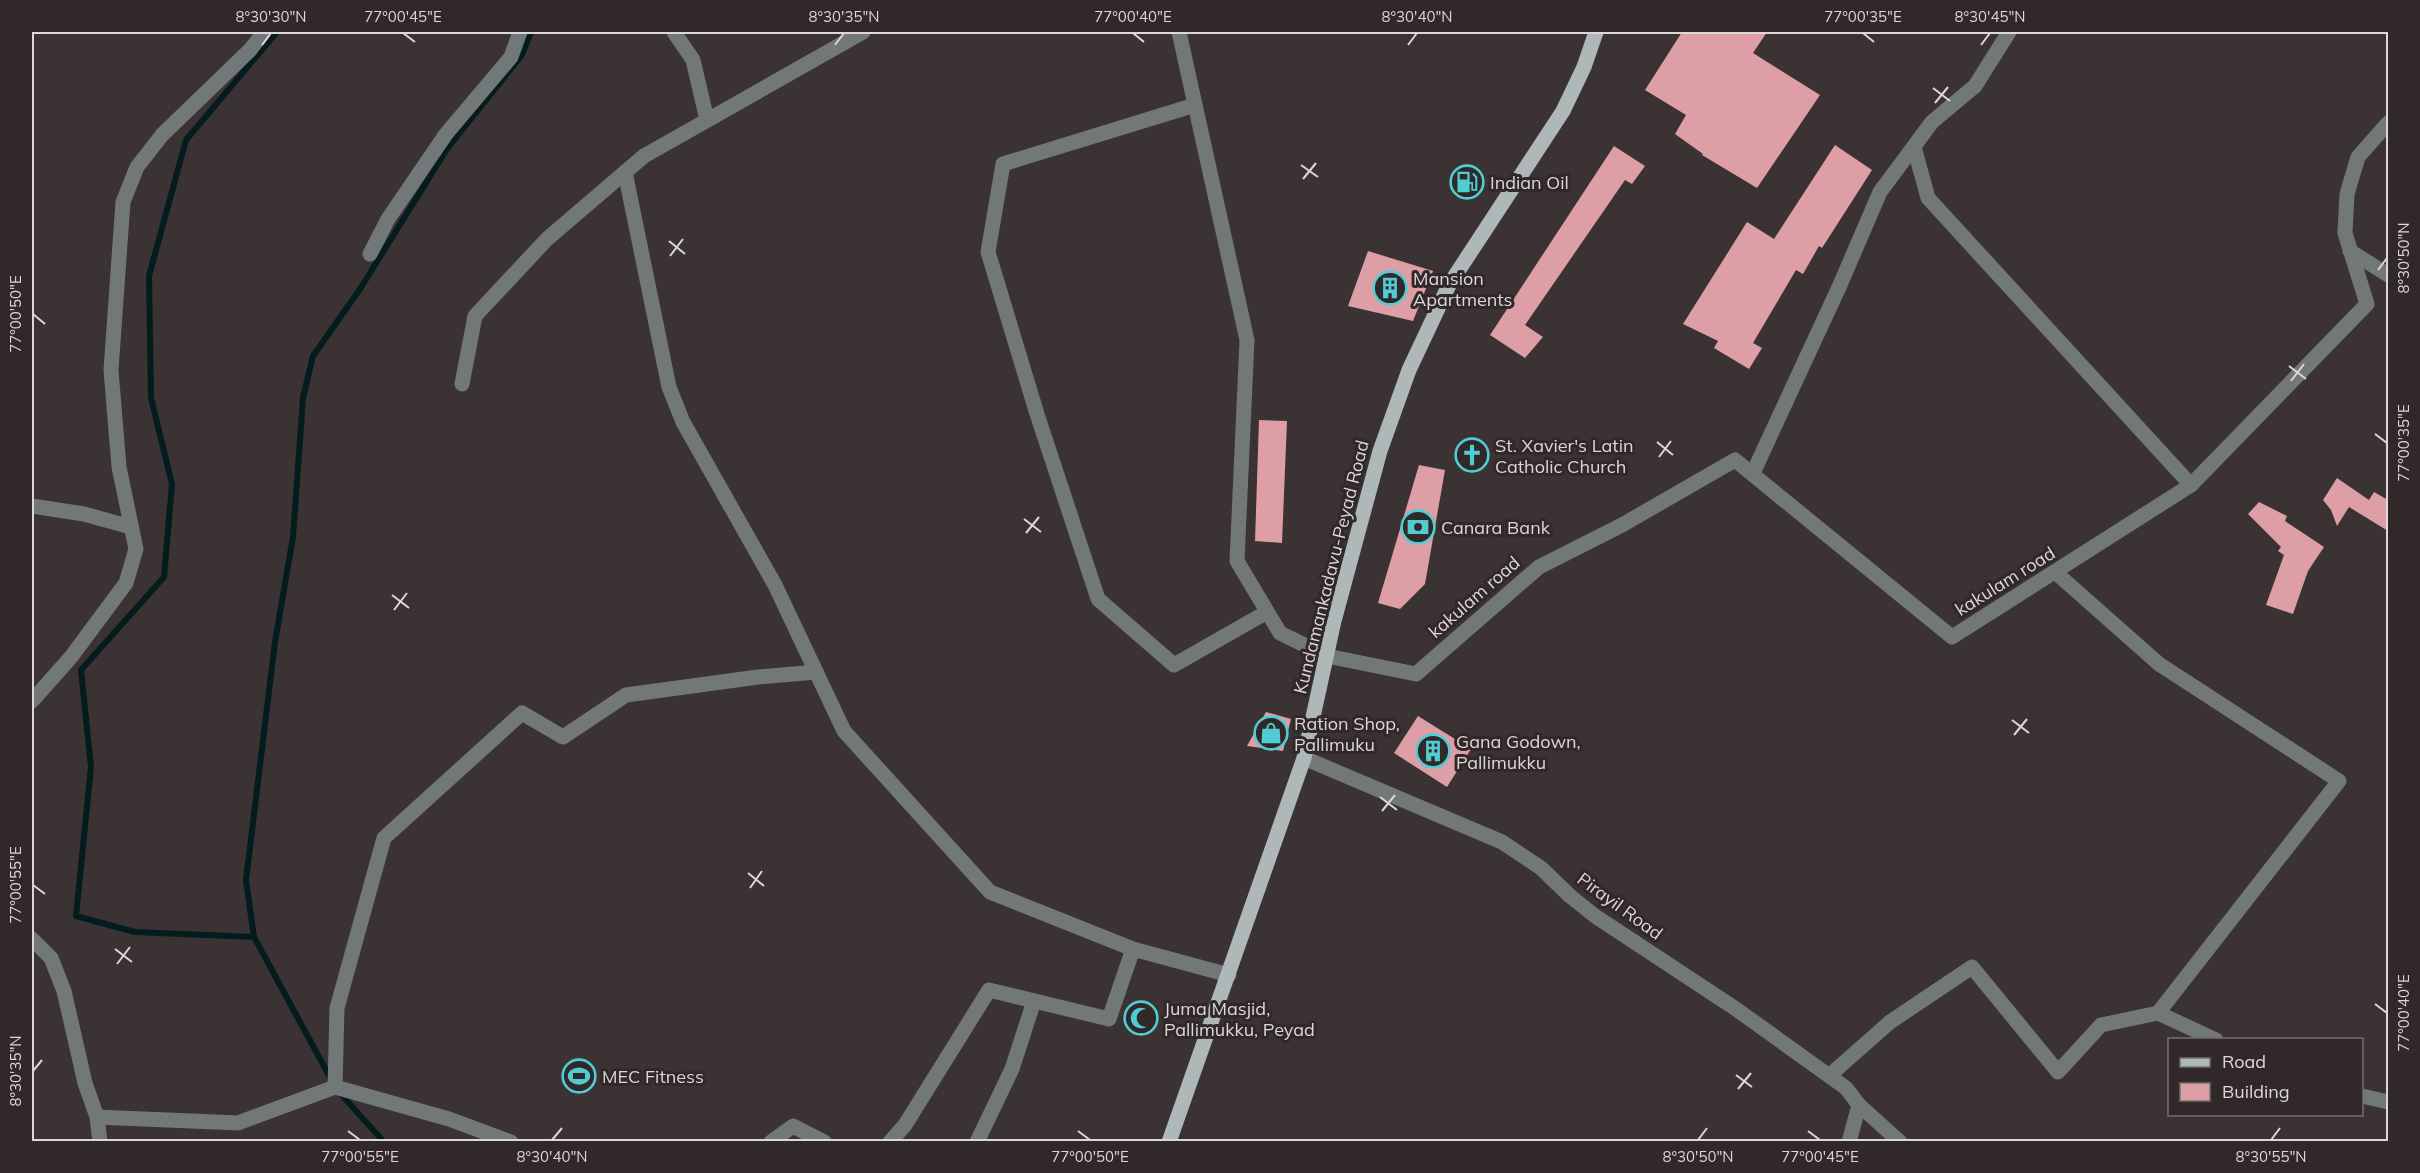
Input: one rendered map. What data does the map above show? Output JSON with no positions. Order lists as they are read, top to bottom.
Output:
{
  "streets": {
    "main road": ["Kundamankadavu-Peyad Road"],
    "street": ["kakulam road", "Pirayil Road"]
  },
  "crossings": [
    ["Kundamankadavu-Peyad Road", "kakulam road"],
    ["Kundamankadavu-Peyad Road", "Pirayil Road"]
  ],
  "places": {
    "fuel station": ["Indian Oil"],
    "building": ["Mansion Apartments", "Gana Godown, Pallimukku"],
    "church": ["St. Xavier's Latin Catholic Church"],
    "bank": ["Canara Bank"],
    "shop": ["Ration Shop, Pallimuku"],
    "mosque": ["Juma Masjid, Pallimukku, Peyad"],
    "sports": ["MEC Fitness"]
  },
  "legend": ["Road", "Building"],
  "coordinates": [
    "8°30'30\"N",
    "77°00'45\"E",
    "8°30'35\"N",
    "77°00'40\"E",
    "8°30'40\"N",
    "77°00'35\"E",
    "8°30'45\"N",
    "8°30'50\"N",
    "77°00'50\"E",
    "77°00'55\"E",
    "8°30'55\"N"
  ]
}
